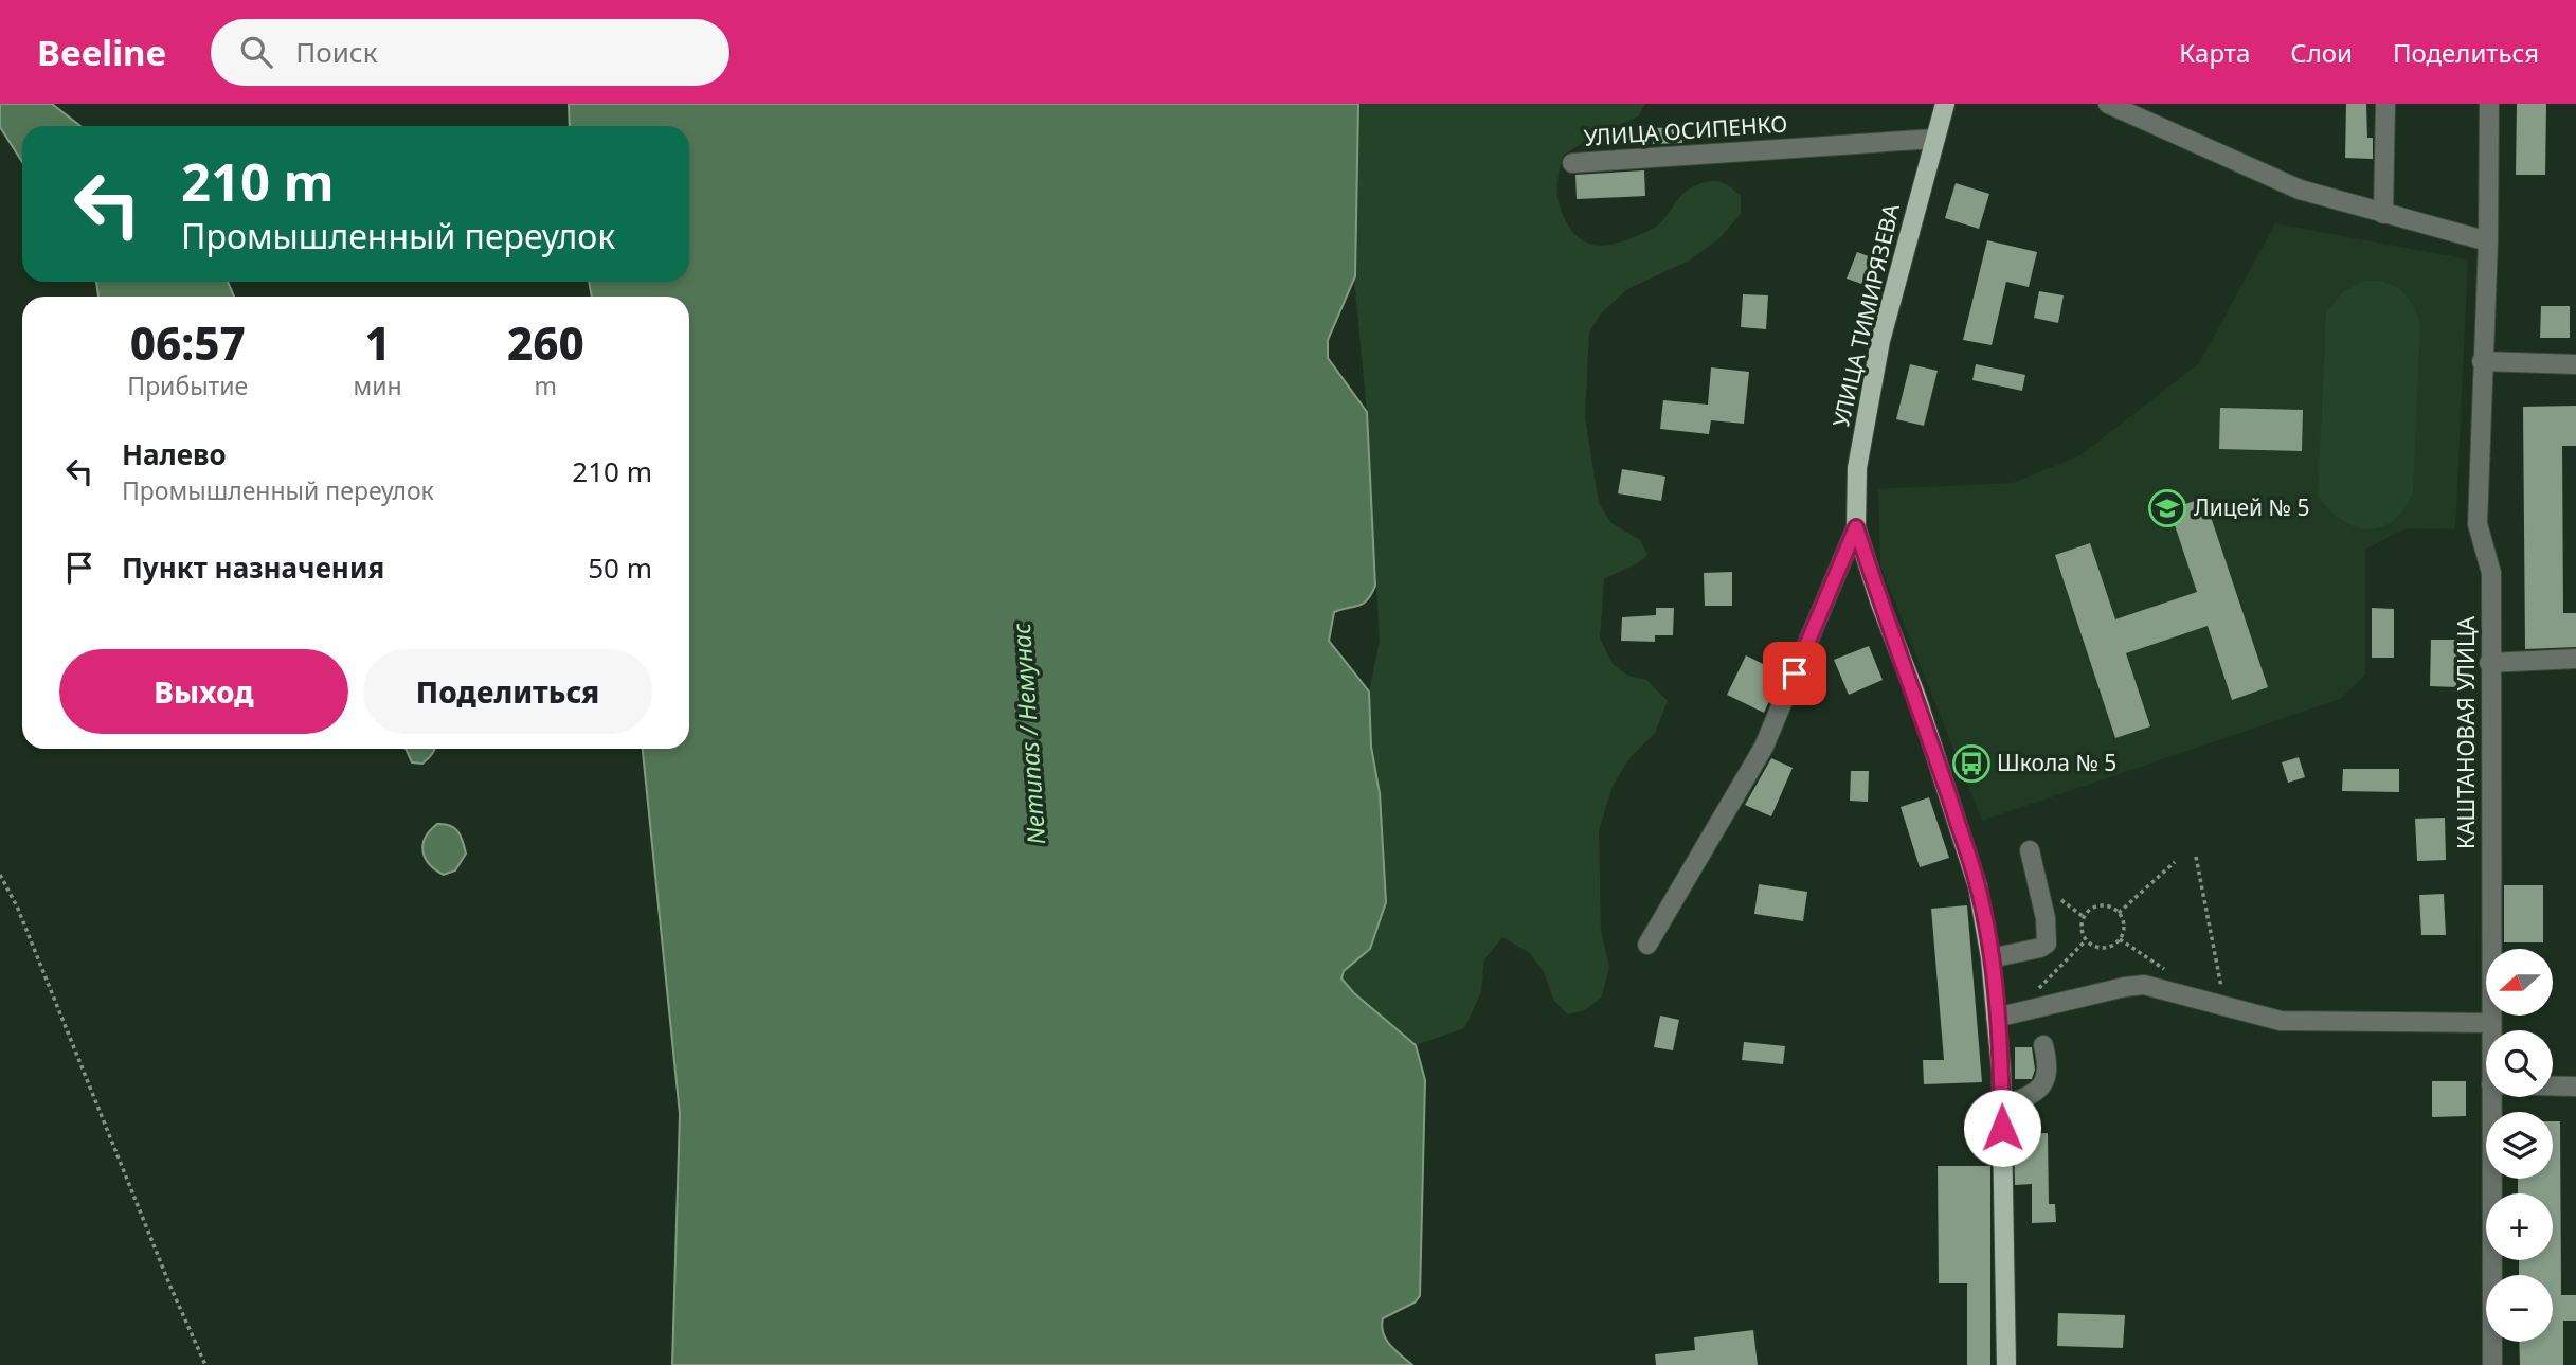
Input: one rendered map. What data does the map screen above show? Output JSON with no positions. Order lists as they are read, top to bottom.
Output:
{
  "streets": {
    "main road": ["УЛИЦА ТИМИРЯЗЕВА"],
    "street": ["УЛИЦА ОСИПЕНКО", "КАШТАНОВАЯ УЛИЦА"]
  },
  "crossings": [
    ["УЛИЦА ОСИПЕНКО", "УЛИЦА ТИМИРЯЗЕВА"]
  ],
  "water": ["Nemunas / Немунас"],
  "places": {
    "school or university": ["Лицей № 5"],
    "bus stop": ["Школа № 5"]
  },
  "north": "left",
  "page": {
    "header": "Beeline",
    "search": "Поиск",
    "nav": ["Карта", "Слои", "Поделиться"],
    "turn": ["210 m", "Промышленный переулок"],
    "eta": [
      "06:57",
      "Прибытие",
      "1",
      "мин",
      "260",
      "m"
    ],
    "list": [
      {
        "name": "Налево",
        "note": "Промышленный переулок",
        "value": "210 m"
      },
      {
        "name": "Пункт назначения",
        "value": "50 m"
      }
    ],
    "buttons": ["Выход", "Поделиться"],
    "map_buttons": ["+", "−"]
  }
}
